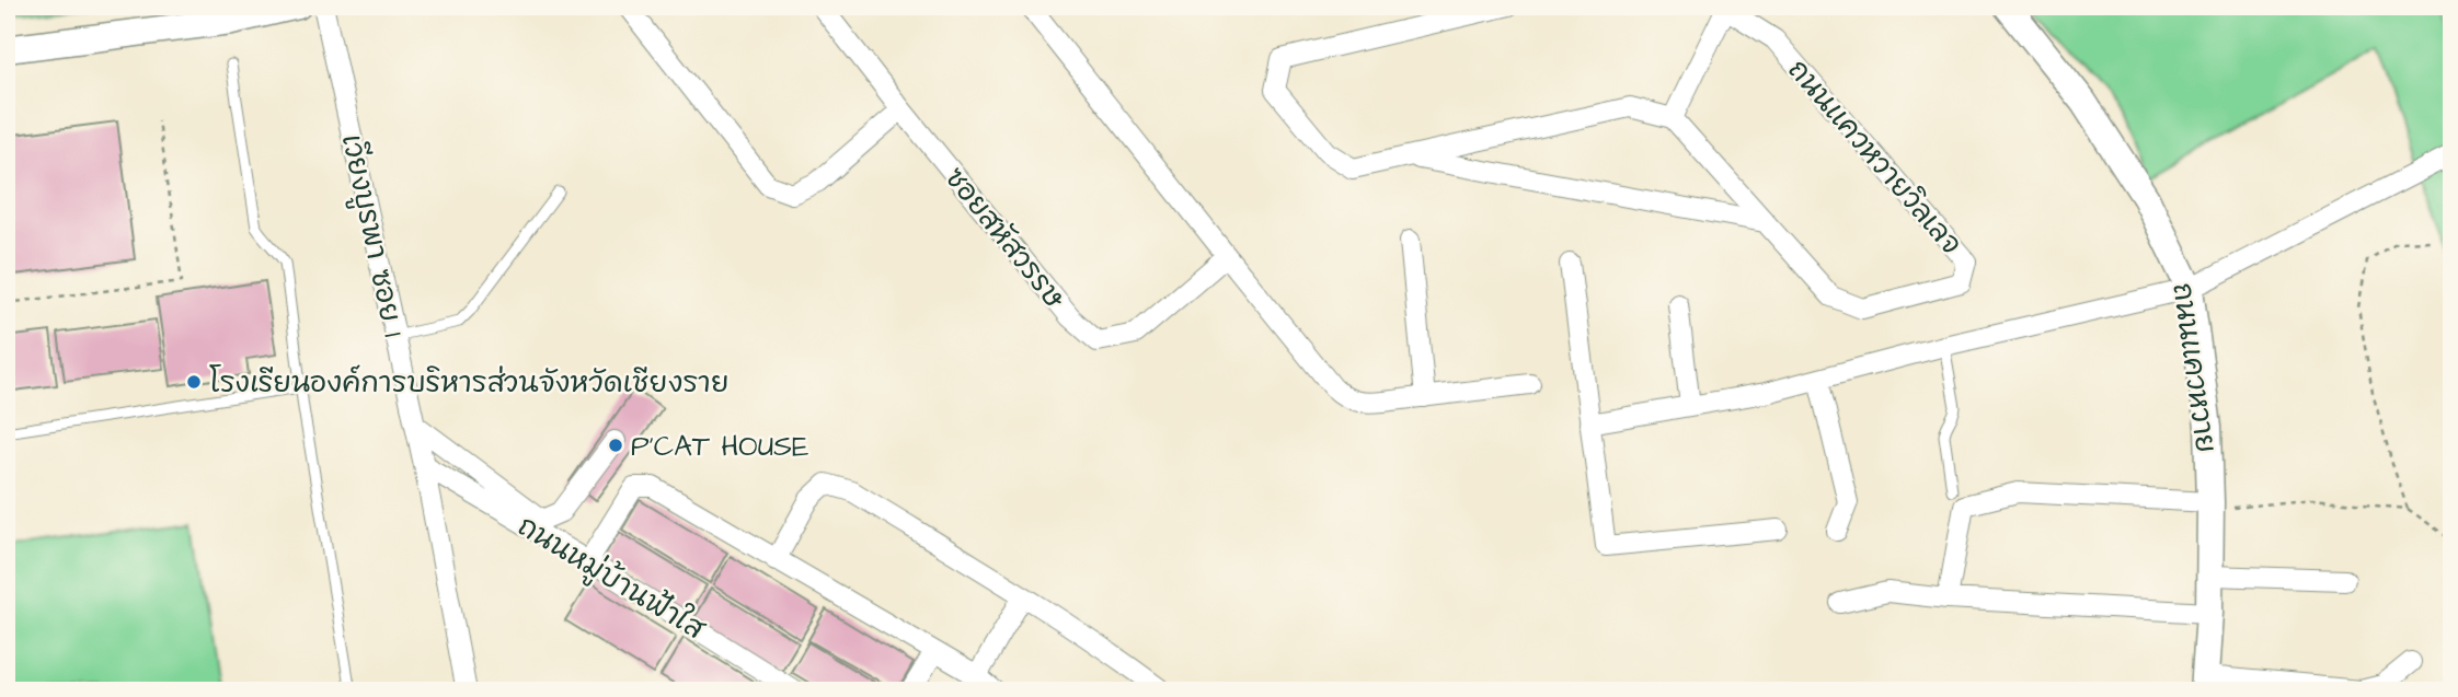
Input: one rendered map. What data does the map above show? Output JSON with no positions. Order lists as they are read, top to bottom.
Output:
{
  "streets": {
    "street": [
      "ถนนแควหวายวิลเลจ",
      "เวียงบูรพา ซอย 1",
      "ซอยสหัสวรรษ",
      "ถนนแควหวาย",
      "ถนนหมู่บ้านฟ้าใส"
    ]
  },
  "crossings": [
    ["เวียงบูรพา ซอย 1", "ถนนหมู่บ้านฟ้าใส"]
  ],
  "places": ["โรงเรียนองค์การบริหารส่วนจังหวัดเชียงราย", "P'CAT HOUSE"]
}
